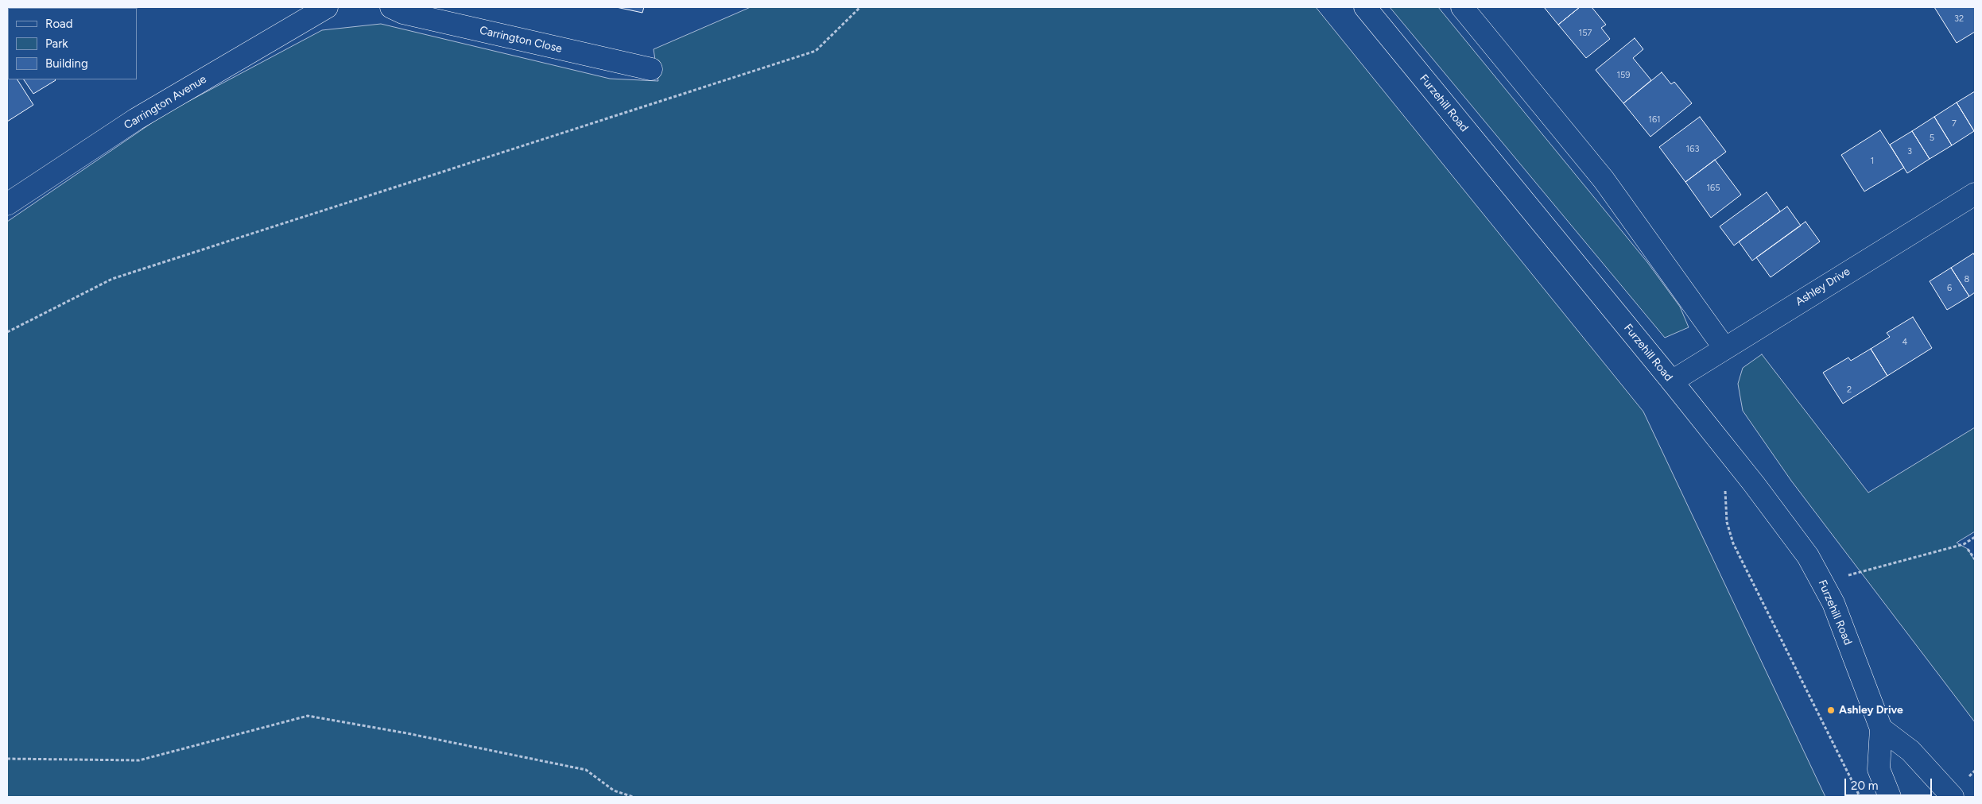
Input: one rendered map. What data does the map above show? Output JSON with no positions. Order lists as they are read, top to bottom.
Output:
{
  "streets": {
    "street": [
      "Carrington Close",
      "Carrington Avenue",
      "Furzehill Road",
      "Ashley Drive"
    ]
  },
  "crossings": [
    ["Furzehill Road", "Ashley Drive"]
  ],
  "places": ["Ashley Drive"],
  "house_numbers": [
    "32",
    "157",
    "159",
    "161",
    "7",
    "5",
    "163",
    "3",
    "1",
    "165",
    "8",
    "6",
    "4",
    "2"
  ],
  "legend": ["Road", "Park", "Building"],
  "scale_bar": "20 m"
}
